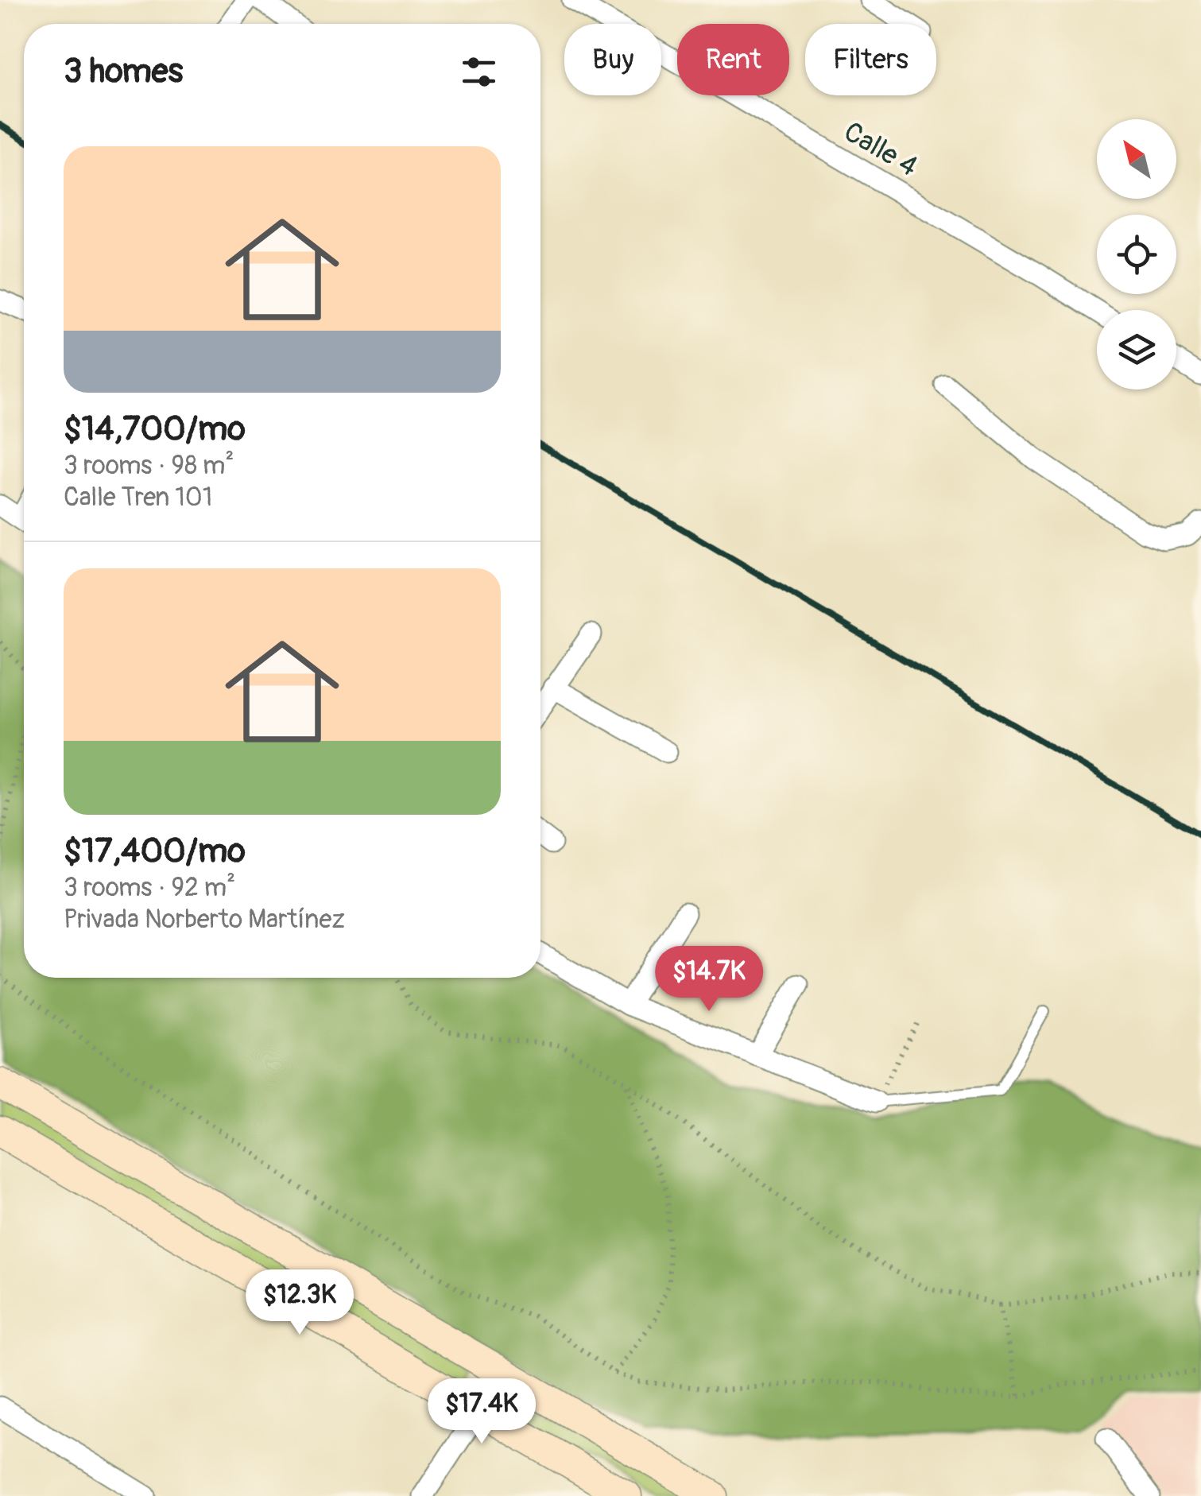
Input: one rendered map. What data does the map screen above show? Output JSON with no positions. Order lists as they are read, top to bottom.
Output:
{
  "streets": {
    "street": ["Calle 4"]
  },
  "north": "top left",
  "page": {
    "chip": ["Buy", "Rent", "Filters"],
    "heading": "3 homes",
    "list": [
      {
        "name": "$14,700/mo",
        "note": "3 rooms · 98 m² · Calle Tren 101"
      },
      {
        "name": "$17,400/mo",
        "note": "3 rooms · 92 m² · Privada Norberto Martínez"
      }
    ],
    "price": ["$14.7K", "$12.3K", "$17.4K"]
  }
}
